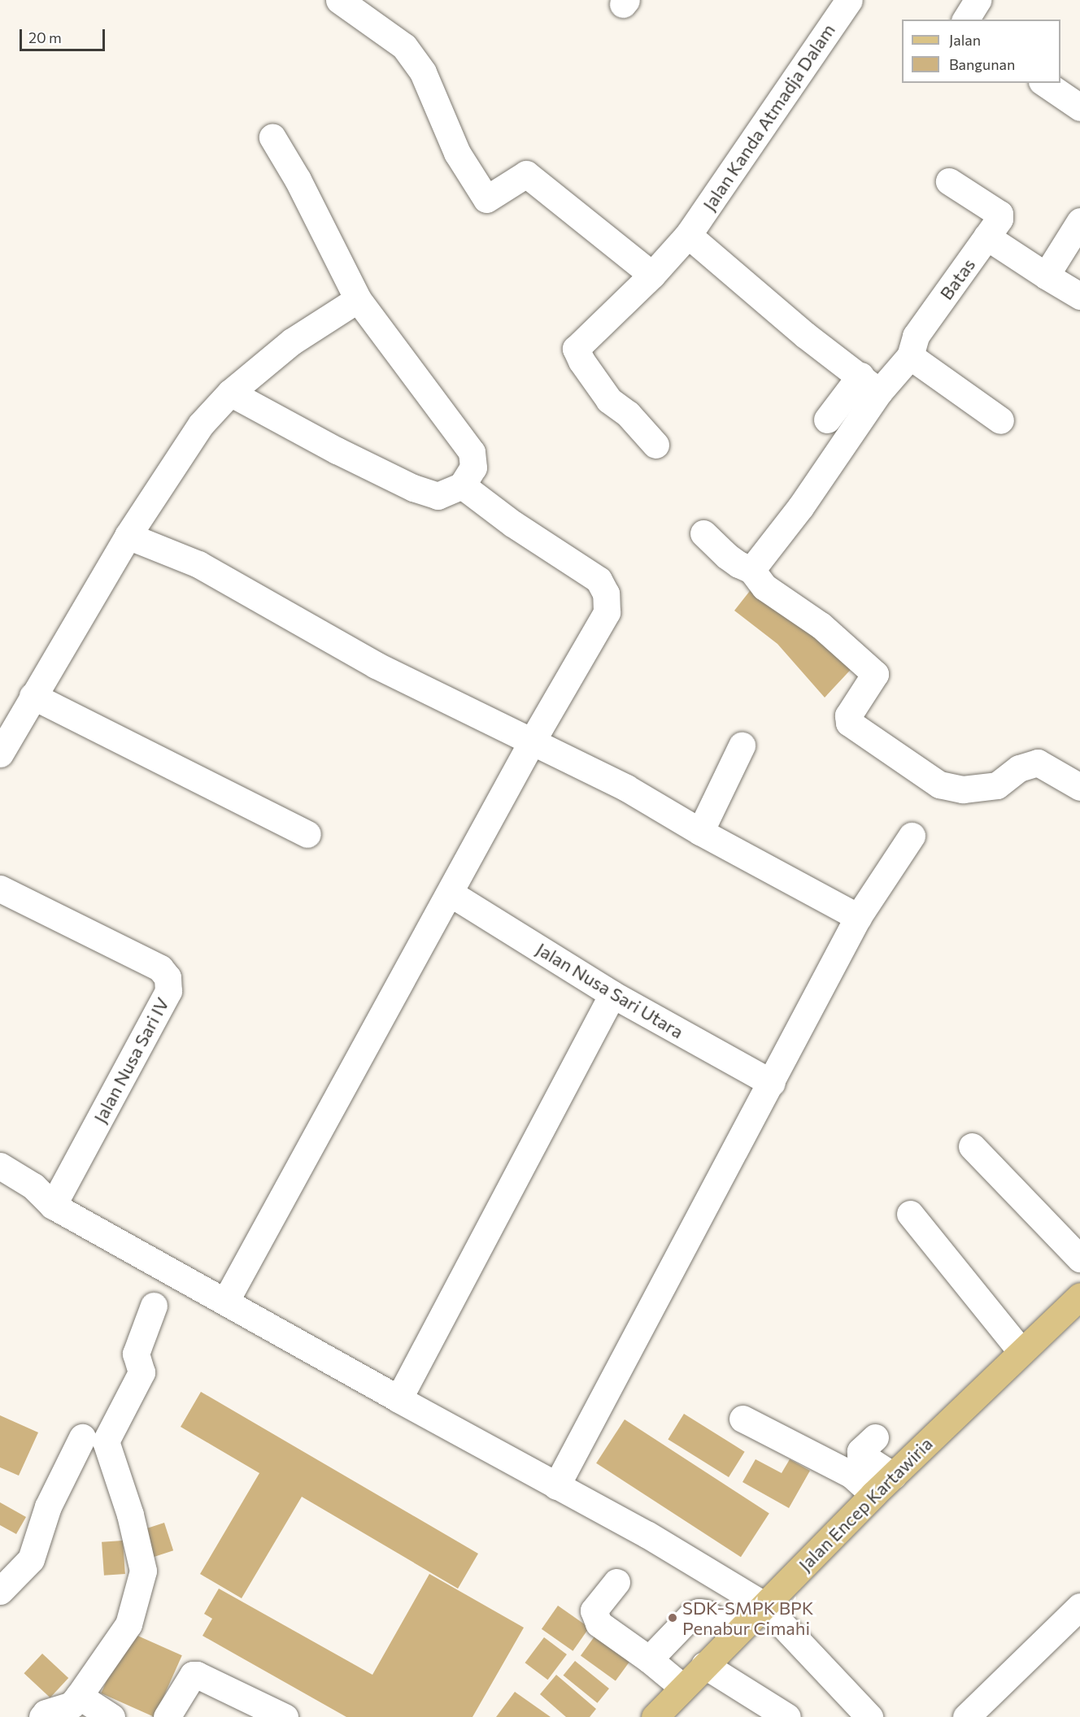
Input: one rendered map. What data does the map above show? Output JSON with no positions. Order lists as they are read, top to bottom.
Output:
{
  "streets": {
    "main road": ["Jalan Encep Kartawiria"],
    "street": [
      "Jalan Kanda Atmadja Dalam",
      "Batas",
      "Jalan Nusa Sari Utara",
      "Jalan Nusa Sari IV"
    ]
  },
  "places": ["SDK-SMPK BPK Penabur Cimahi"],
  "legend": ["Jalan", "Bangunan"],
  "scale_bar": "20 m"
}
